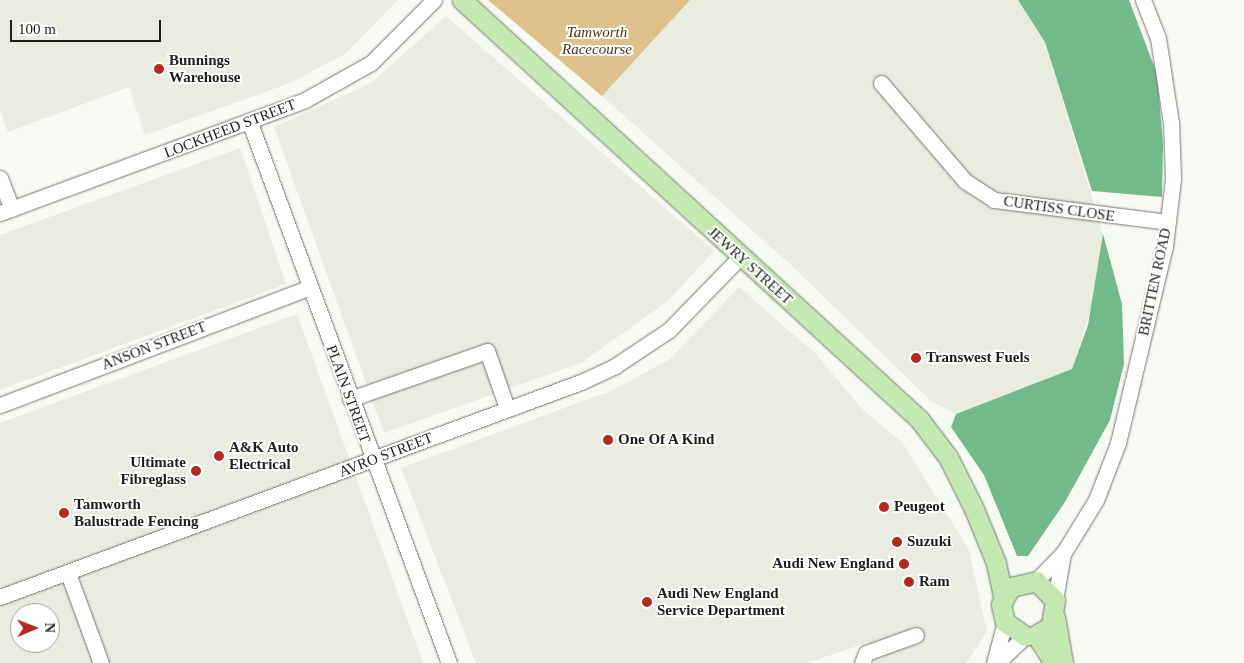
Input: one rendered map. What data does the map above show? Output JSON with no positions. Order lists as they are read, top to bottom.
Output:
{
  "streets": {
    "main road": ["JEWRY STREET"],
    "street": [
      "LOCKHEED STREET",
      "CURTISS CLOSE",
      "BRITTEN ROAD",
      "ANSON STREET",
      "PLAIN STREET",
      "AVRO STREET"
    ]
  },
  "crossings": [
    ["LOCKHEED STREET", "PLAIN STREET"],
    ["CURTISS CLOSE", "BRITTEN ROAD"],
    ["JEWRY STREET", "BRITTEN ROAD"],
    ["JEWRY STREET", "AVRO STREET"],
    ["ANSON STREET", "PLAIN STREET"],
    ["PLAIN STREET", "AVRO STREET"]
  ],
  "parks": ["Tamworth Racecourse"],
  "places": [
    "Bunnings Warehouse",
    "Transwest Fuels",
    "One Of A Kind",
    "A&K Auto Electrical",
    "Ultimate Fibreglass",
    "Peugeot",
    "Tamworth Balustrade Fencing",
    "Suzuki",
    "Audi New England",
    "Ram",
    "Audi New England Service Department"
  ],
  "scale_bar": "100 m",
  "north": "right"
}
